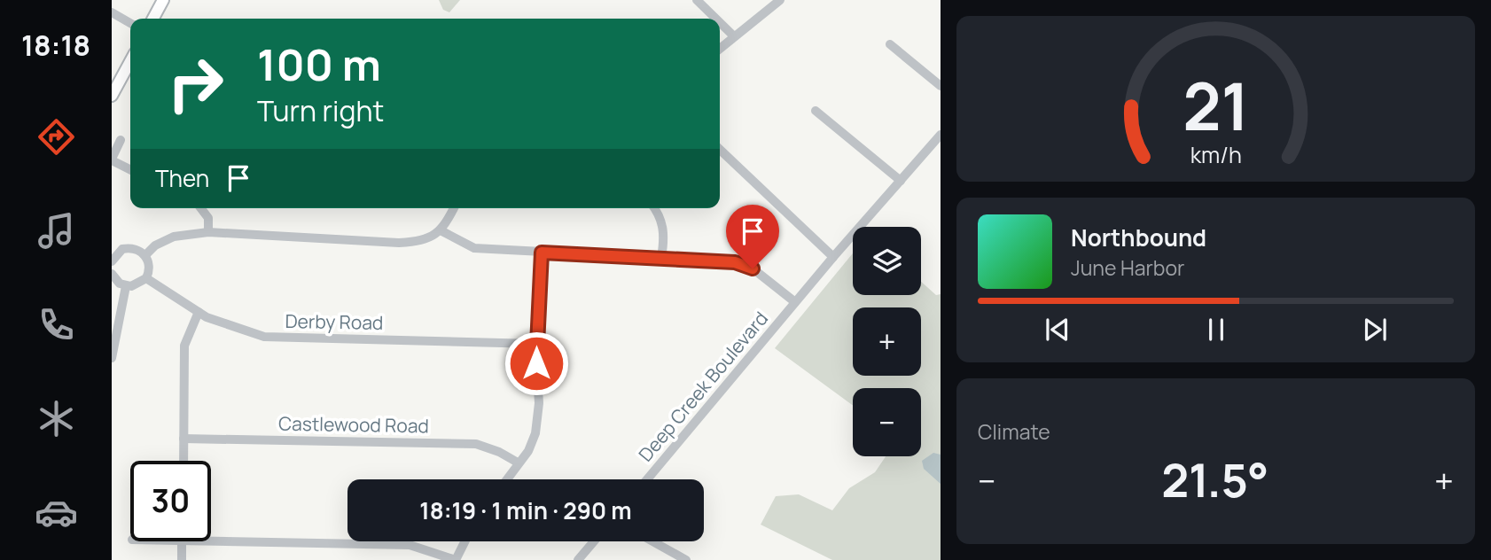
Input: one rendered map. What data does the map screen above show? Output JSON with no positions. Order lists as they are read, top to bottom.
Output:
{
  "streets": {
    "street": ["Derby Road", "Deep Creek Boulevard", "Castlewood Road"]
  },
  "page": {
    "tabs": "18:18",
    "turn": ["100 m", "Turn right"],
    "then": "Then",
    "song": ["Northbound", "June Harbor"],
    "map_buttons": ["+", "−"],
    "tile": "Climate",
    "heat": ["−", "21.5°", "+"],
    "limit": "30",
    "trip": "18:19 · 1 min · 290 m",
    "gauge": ["21", "km/h"]
  }
}
